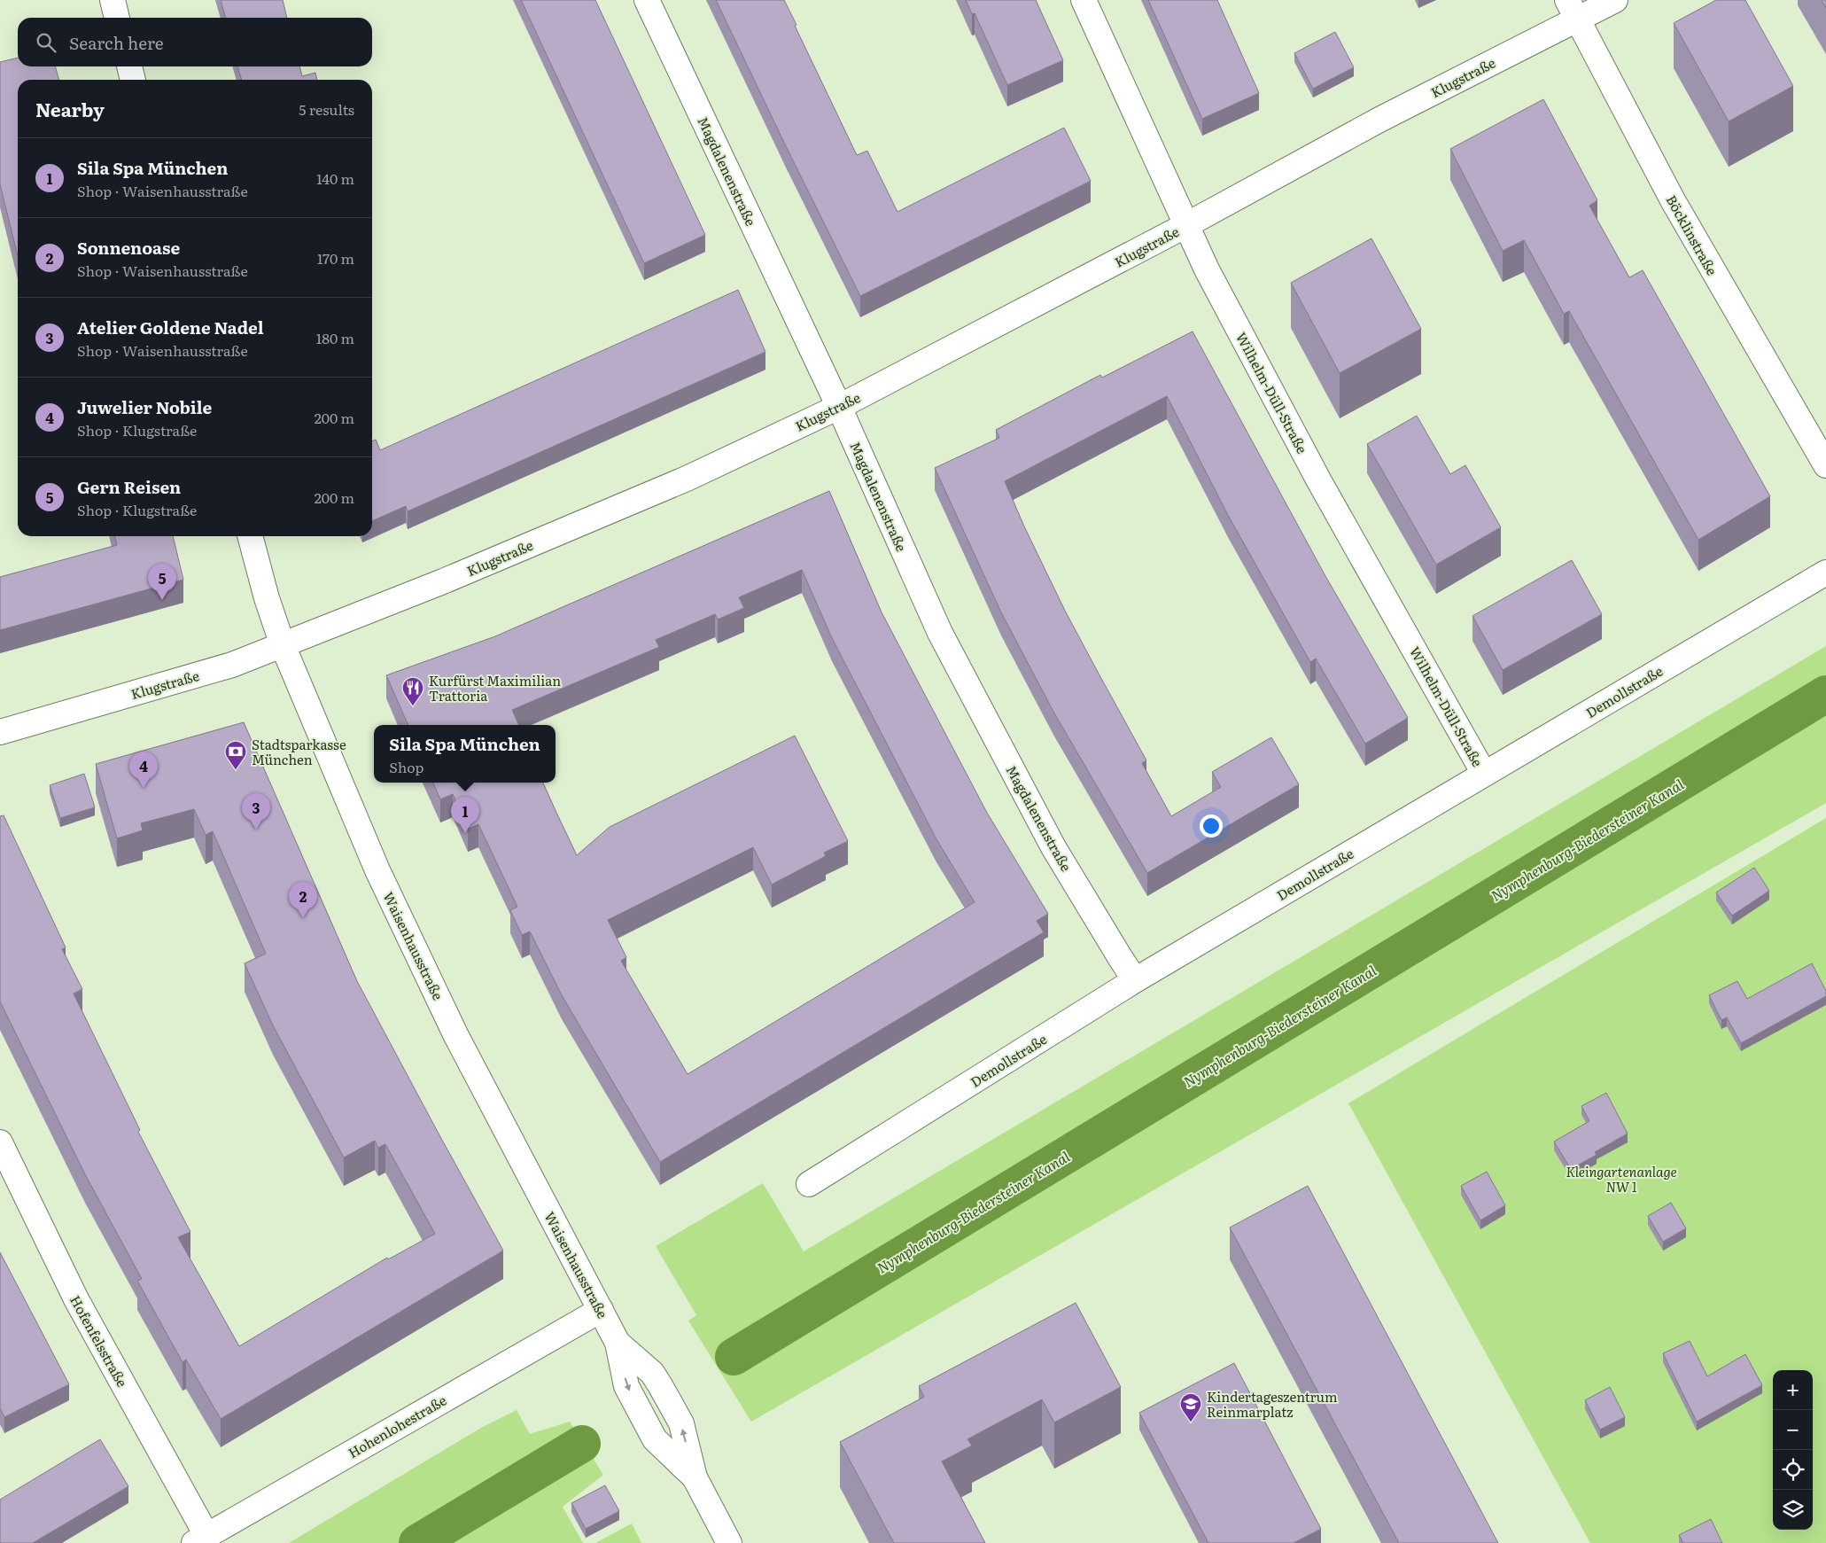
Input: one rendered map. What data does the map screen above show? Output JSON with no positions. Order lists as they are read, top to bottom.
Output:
{
  "streets": {
    "street": [
      "Klugstraße",
      "Magdalenenstraße",
      "Böcklinstraße",
      "Wilhelm-Düll-Straße",
      "Demollstraße",
      "Waisenhausstraße",
      "Hofenfelsstraße",
      "Hohenlohestraße"
    ]
  },
  "crossings": [
    ["Klugstraße", "Magdalenenstraße"],
    ["Klugstraße", "Böcklinstraße"],
    ["Klugstraße", "Wilhelm-Düll-Straße"],
    ["Klugstraße", "Waisenhausstraße"],
    ["Magdalenenstraße", "Demollstraße"],
    ["Wilhelm-Düll-Straße", "Demollstraße"],
    ["Waisenhausstraße", "Hohenlohestraße"],
    ["Hofenfelsstraße", "Hohenlohestraße"]
  ],
  "water": ["Nymphenburg-Biedersteiner Kanal"],
  "parks": ["Kleingartenanlage NW 1"],
  "places": {
    "restaurant": ["Kurfürst Maximilian Trattoria"],
    "bank": ["Stadtsparkasse München"],
    "school or university": ["Kindertageszentrum Reinmarplatz"]
  },
  "page": {
    "search": "Search here",
    "heading": ["Nearby", "5 results"],
    "list": [
      {
        "mark": "1",
        "name": "Sila Spa München",
        "note": "Shop · Waisenhausstraße",
        "value": "140 m"
      },
      {
        "mark": "2",
        "name": "Sonnenoase",
        "note": "Shop · Waisenhausstraße",
        "value": "170 m"
      },
      {
        "mark": "3",
        "name": "Atelier Goldene Nadel",
        "note": "Shop · Waisenhausstraße",
        "value": "180 m"
      },
      {
        "mark": "4",
        "name": "Juwelier Nobile",
        "note": "Shop · Klugstraße",
        "value": "200 m"
      },
      {
        "mark": "5",
        "name": "Gern Reisen",
        "note": "Shop · Klugstraße",
        "value": "200 m"
      }
    ],
    "pins": [
      "5",
      "4",
      "3",
      "1",
      "2"
    ],
    "popup": ["Sila Spa München", "Shop"],
    "map_buttons": ["+", "−"]
  }
}
